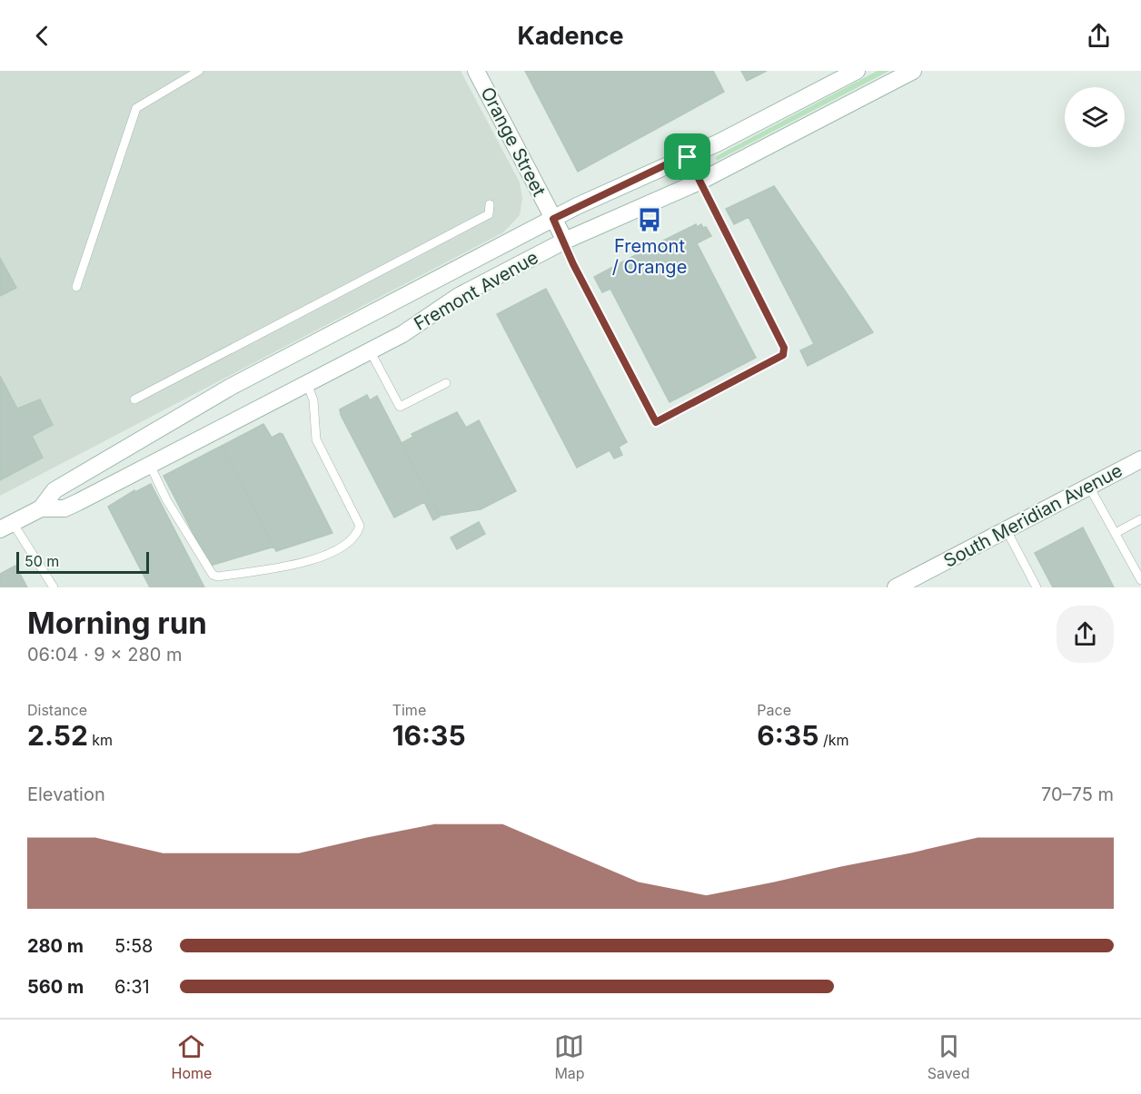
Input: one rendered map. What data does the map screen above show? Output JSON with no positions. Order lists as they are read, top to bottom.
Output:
{
  "streets": {
    "main road": ["Orange Street", "Fremont Avenue", "South Meridian Avenue"]
  },
  "crossings": [
    ["Orange Street", "Fremont Avenue"]
  ],
  "places": {
    "bus stop": ["Fremont / Orange"]
  },
  "scale_bar": "50 m",
  "page": {
    "header": "Kadence",
    "scale": "50 m",
    "heading": ["Morning run", "06:04 · 9 × 280 m"],
    "stats": [
      ["Distance", "2.52 km"],
      ["Time", "16:35"],
      ["Pace", "6:35 /km"]
    ],
    "chart": ["Elevation", "70–75 m"],
    "list": [
      {
        "name": "280 m",
        "note": "5:58"
      },
      {
        "name": "560 m",
        "note": "6:31"
      }
    ],
    "tabs": ["Home", "Map", "Saved"]
  }
}
